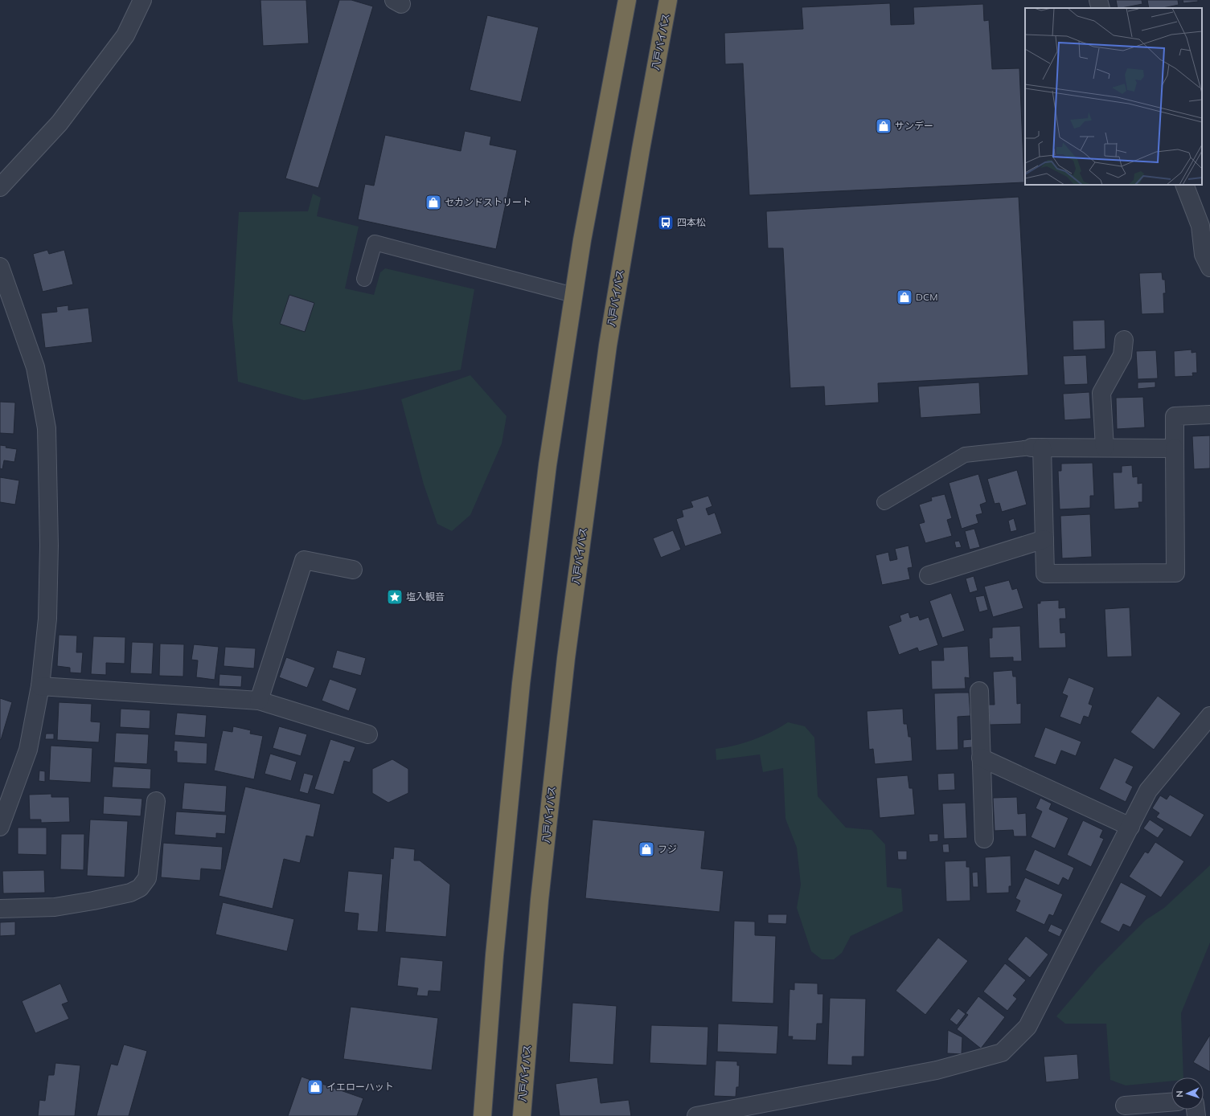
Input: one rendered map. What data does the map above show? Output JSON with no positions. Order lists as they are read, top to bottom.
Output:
{
  "streets": {
    "highway": ["八戸バイパス"]
  },
  "places": {
    "shop": [
      "サンデー",
      "セカンドストリート",
      "DCM",
      "フジ",
      "イエローハット"
    ],
    "bus stop": ["四本松"],
    "place": ["塩入観音"]
  },
  "north": "left"
}
